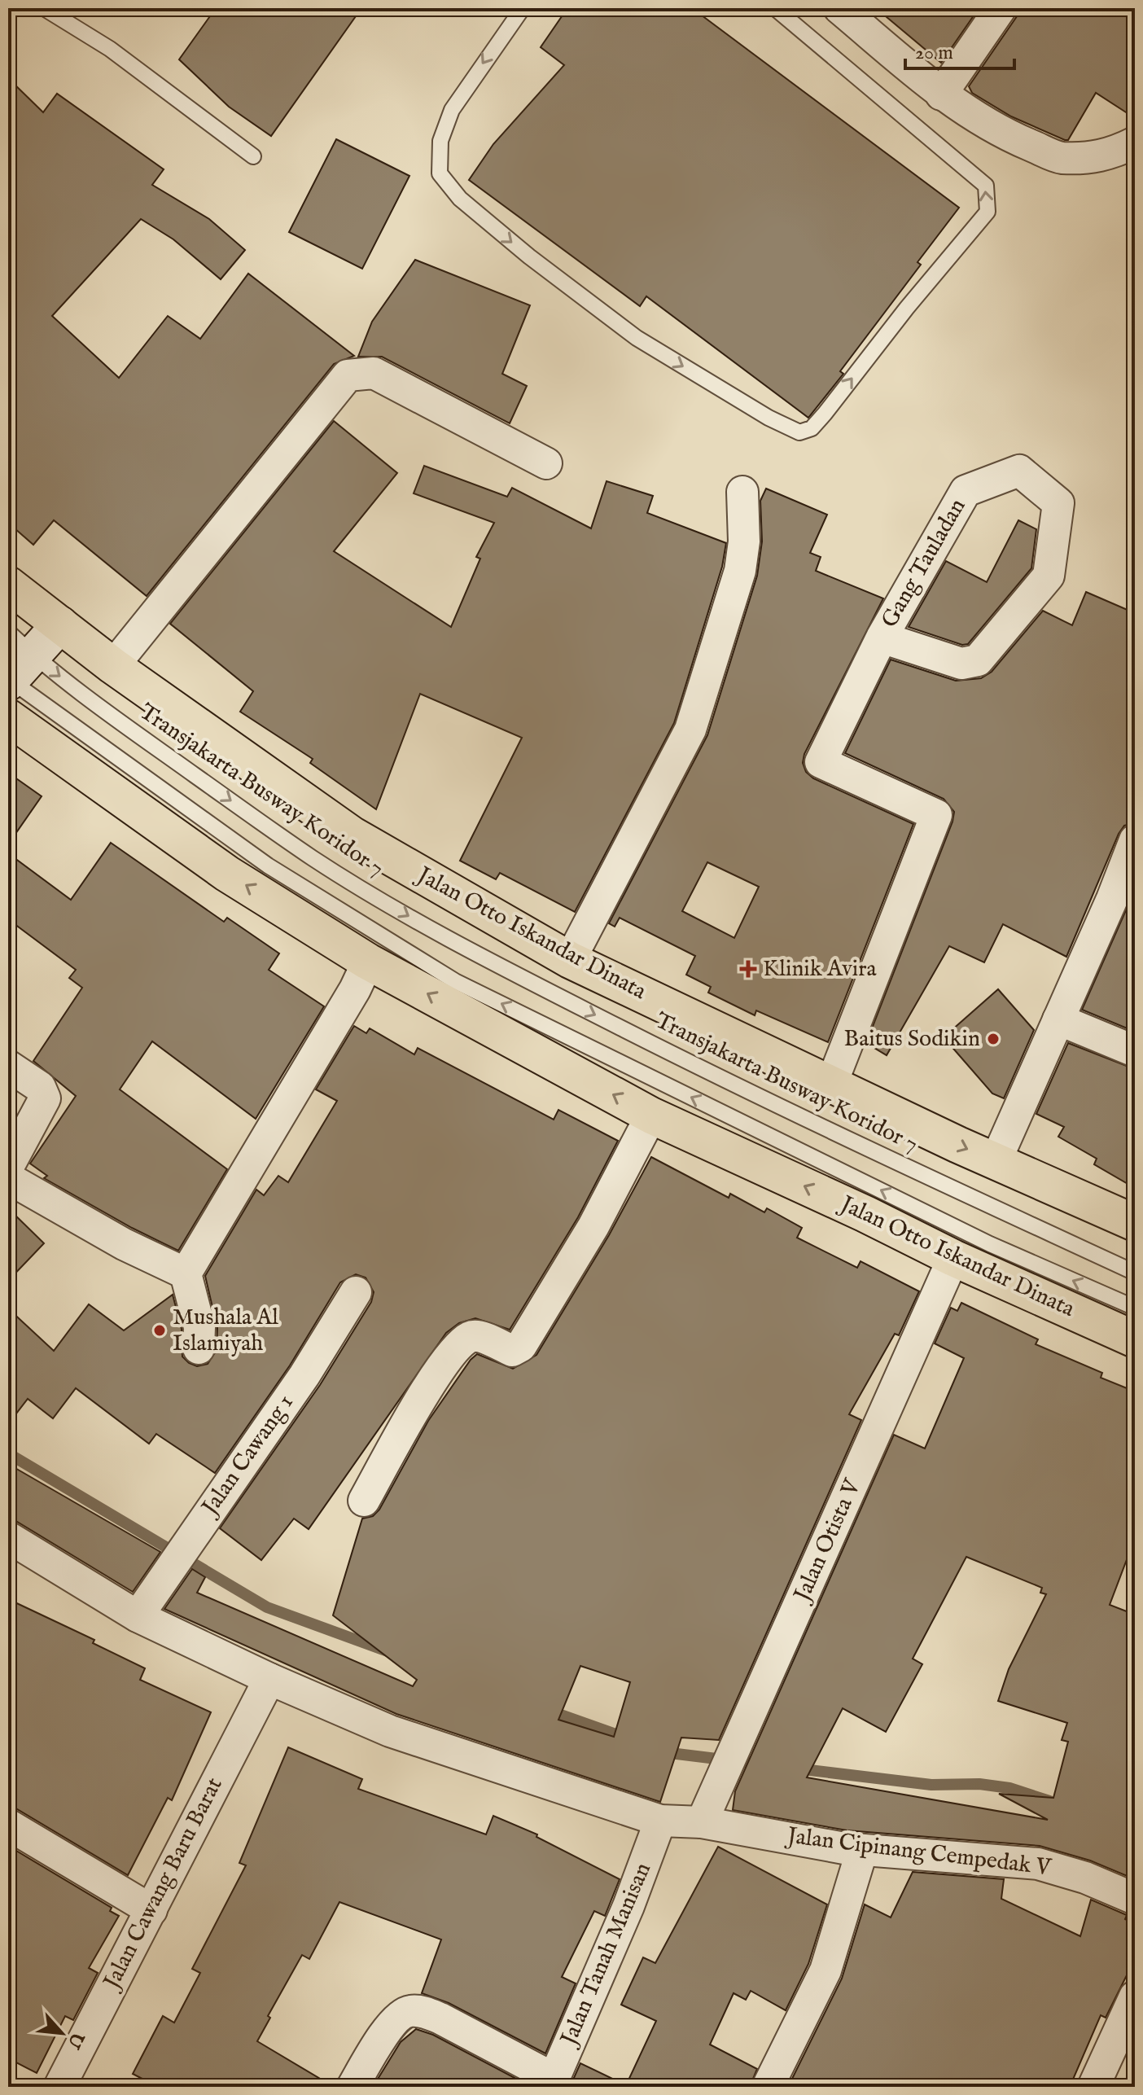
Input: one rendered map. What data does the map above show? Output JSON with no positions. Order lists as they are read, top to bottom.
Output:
{
  "streets": {
    "main road": ["Jalan Otto Iskandar Dinata"],
    "street": [
      "Gang Tauladan",
      "Jalan Cawang 1",
      "Jalan Otista V",
      "Jalan Cipinang Cempedak V",
      "Jalan Cawang Baru Barat",
      "Jalan Tanah Manisan"
    ],
    "lane": ["Transjakarta Busway Koridor 7"]
  },
  "crossings": [
    ["Gang Tauladan", "Jalan Otto Iskandar Dinata"],
    ["Jalan Otto Iskandar Dinata", "Jalan Otista V"],
    ["Jalan Otista V", "Jalan Cipinang Cempedak V"],
    ["Jalan Cipinang Cempedak V", "Jalan Tanah Manisan"]
  ],
  "places": {
    "health": ["Klinik Avira"],
    "other": ["Baitus Sodikin", "Mushala Al Islamiyah"]
  },
  "scale_bar": "20 m",
  "north": "bottom right"
}
